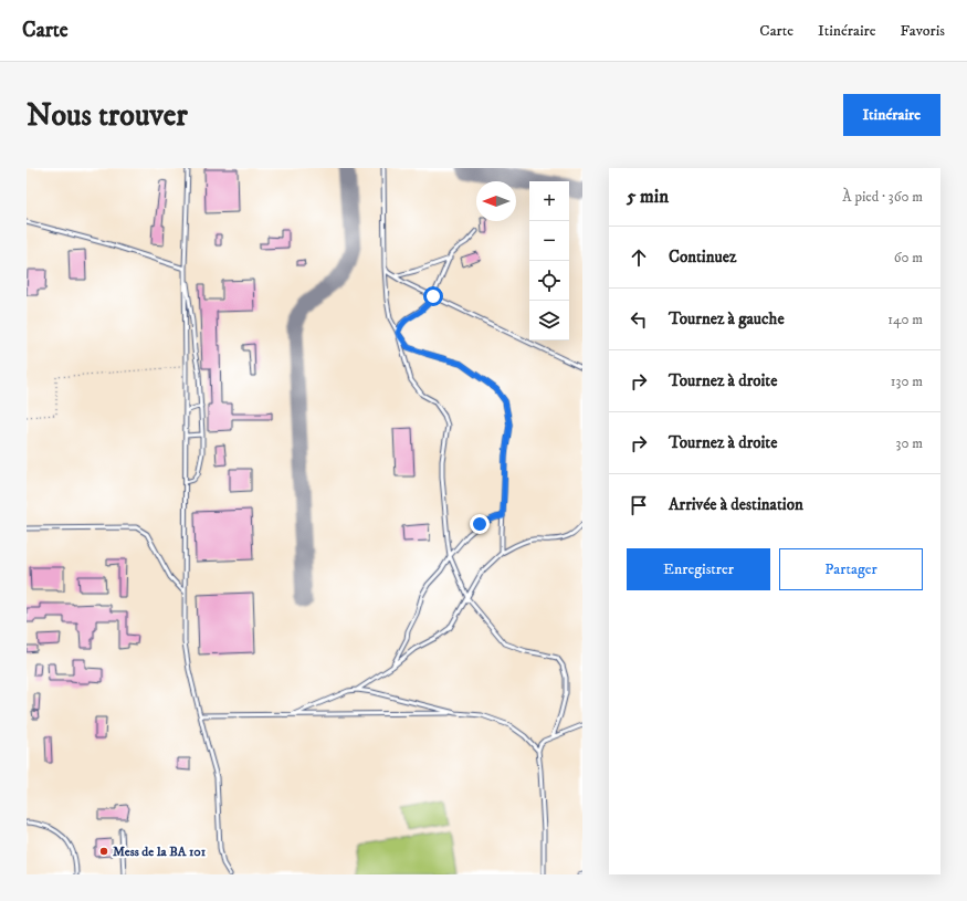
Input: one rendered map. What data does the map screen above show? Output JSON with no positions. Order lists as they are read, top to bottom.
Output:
{
  "places": ["Mess de la BA 101"],
  "north": "left",
  "page": {
    "header": "Carte",
    "nav": ["Carte", "Itinéraire", "Favoris"],
    "buttons": [
      "Itinéraire",
      ["Enregistrer", "Partager"]
    ],
    "title": "Nous trouver",
    "heading": ["5 min", "À pied · 360 m"],
    "map_buttons": ["+", "−"],
    "list": [
      ["Continuez", "60 m"],
      ["Tournez à gauche", "140 m"],
      ["Tournez à droite", "130 m"],
      ["Tournez à droite", "30 m"],
      "Arrivée à destination"
    ]
  }
}
